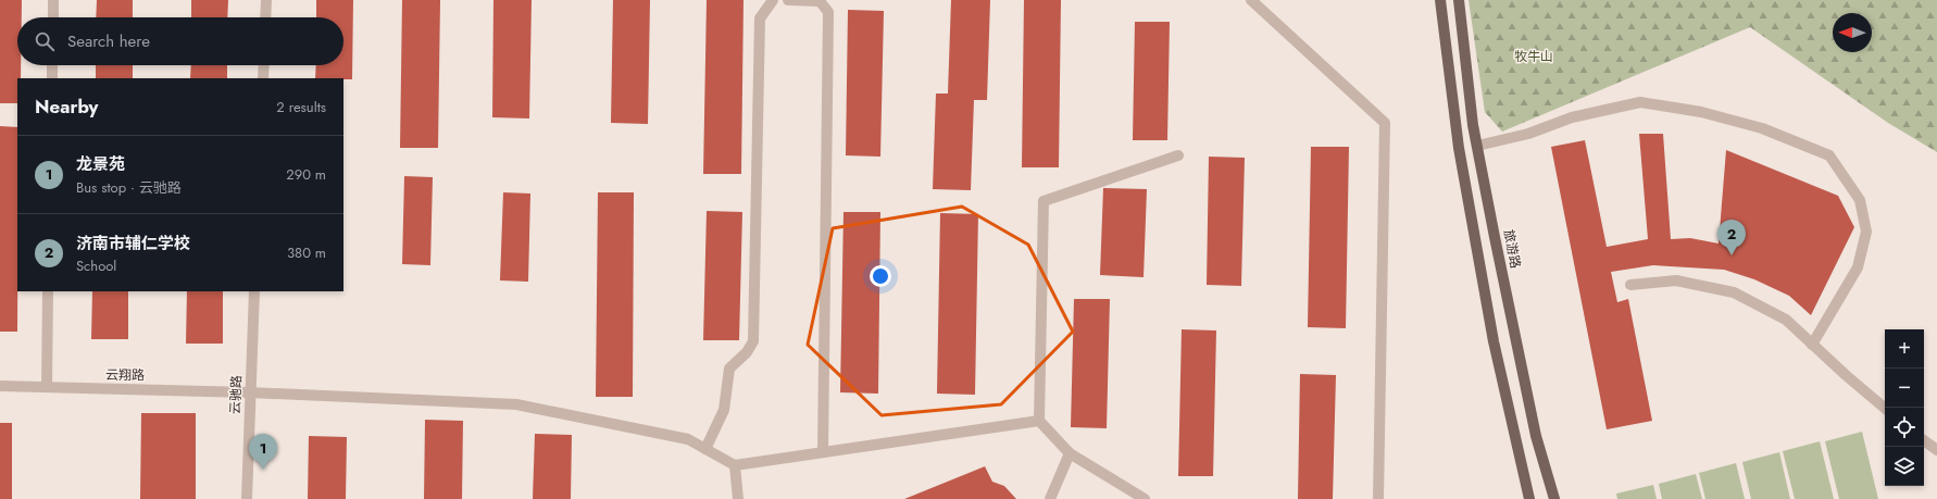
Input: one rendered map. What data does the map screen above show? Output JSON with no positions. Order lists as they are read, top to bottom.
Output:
{
  "streets": {
    "main road": ["旅游路"],
    "street": ["云翔路", "云驰路"]
  },
  "crossings": [
    ["云翔路", "云驰路"]
  ],
  "parks": ["牧牛山"],
  "north": "left",
  "page": {
    "search": "Search here",
    "heading": ["Nearby", "2 results"],
    "list": [
      {
        "mark": "1",
        "name": "龙景苑",
        "note": "Bus stop · 云驰路",
        "value": "290 m"
      },
      {
        "mark": "2",
        "name": "济南市辅仁学校",
        "note": "School",
        "value": "380 m"
      }
    ],
    "pins": ["2", "1"],
    "map_buttons": ["+", "−"]
  }
}
